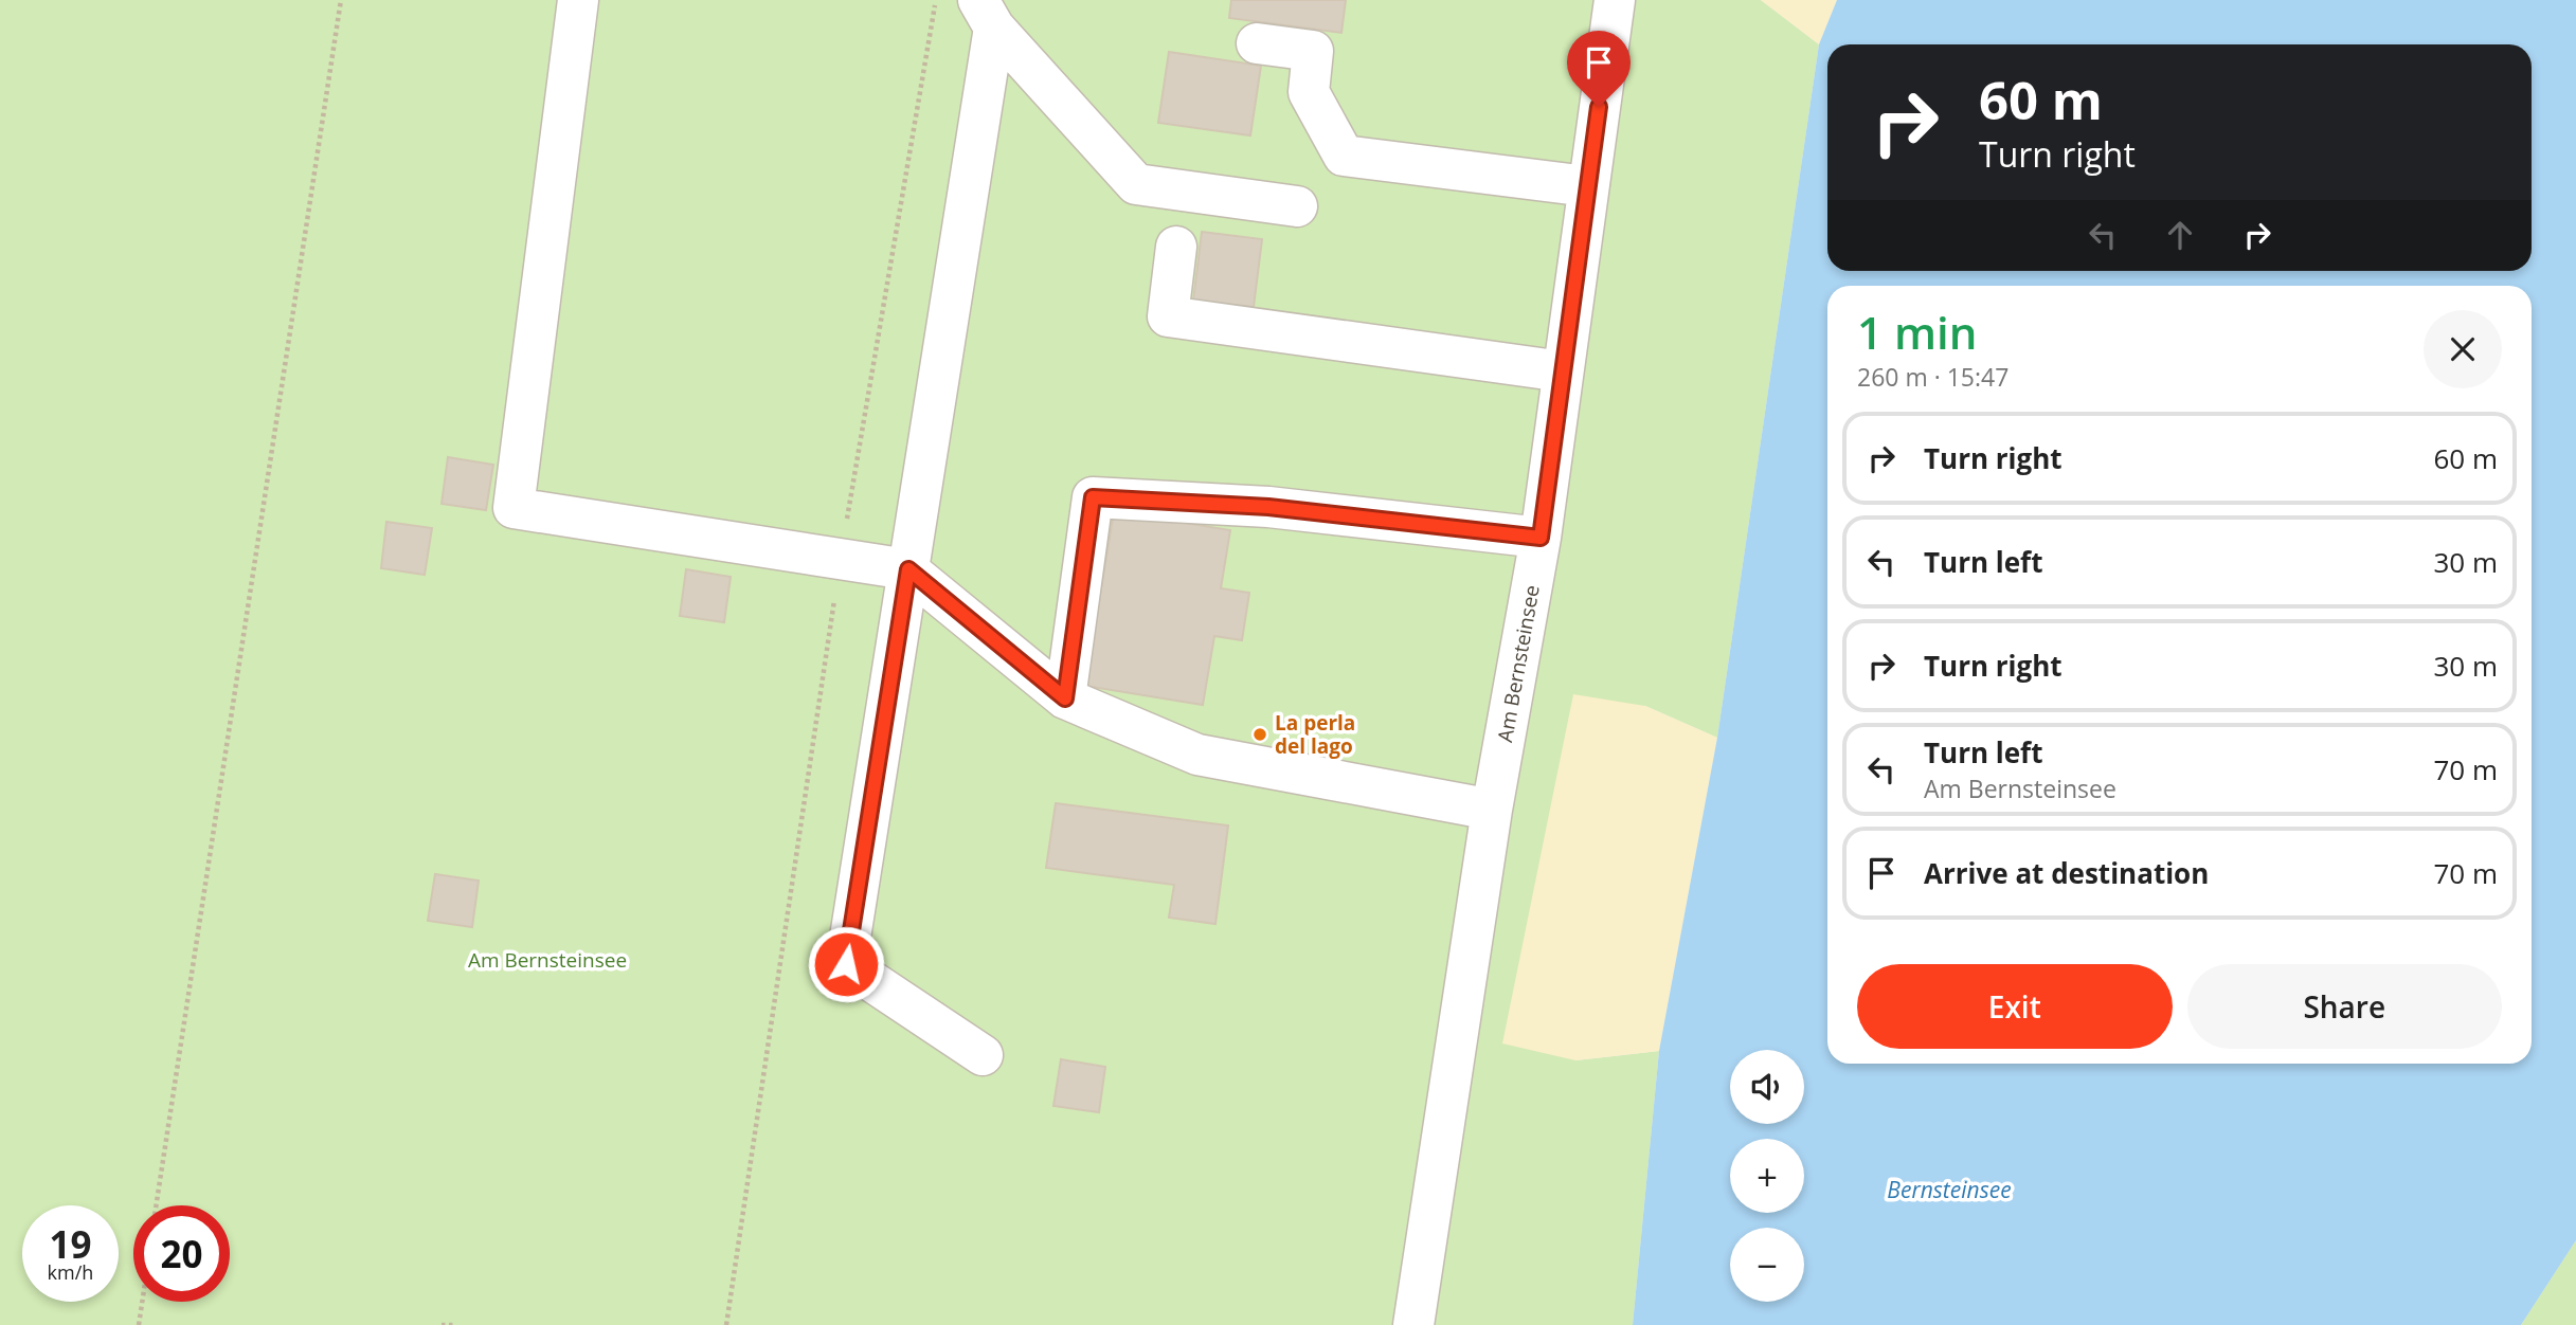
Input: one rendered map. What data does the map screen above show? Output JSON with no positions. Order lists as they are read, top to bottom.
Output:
{
  "streets": {
    "lane": ["Am Bernsteinsee"]
  },
  "water": ["Bernsteinsee"],
  "parks": ["Am Bernsteinsee"],
  "places": ["La perla del lago"],
  "page": {
    "turn": ["60 m", "Turn right"],
    "heading": ["1 min", "260 m · 15:47"],
    "list": [
      {
        "name": "Turn right",
        "value": "60 m"
      },
      {
        "name": "Turn left",
        "value": "30 m"
      },
      {
        "name": "Turn right",
        "value": "30 m"
      },
      {
        "name": "Turn left",
        "note": "Am Bernsteinsee",
        "value": "70 m"
      },
      {
        "name": "Arrive at destination",
        "value": "70 m"
      }
    ],
    "buttons": ["Exit", "Share"],
    "map_buttons": ["+", "−"],
    "speed": "19 km/h",
    "limit": "20"
  }
}
